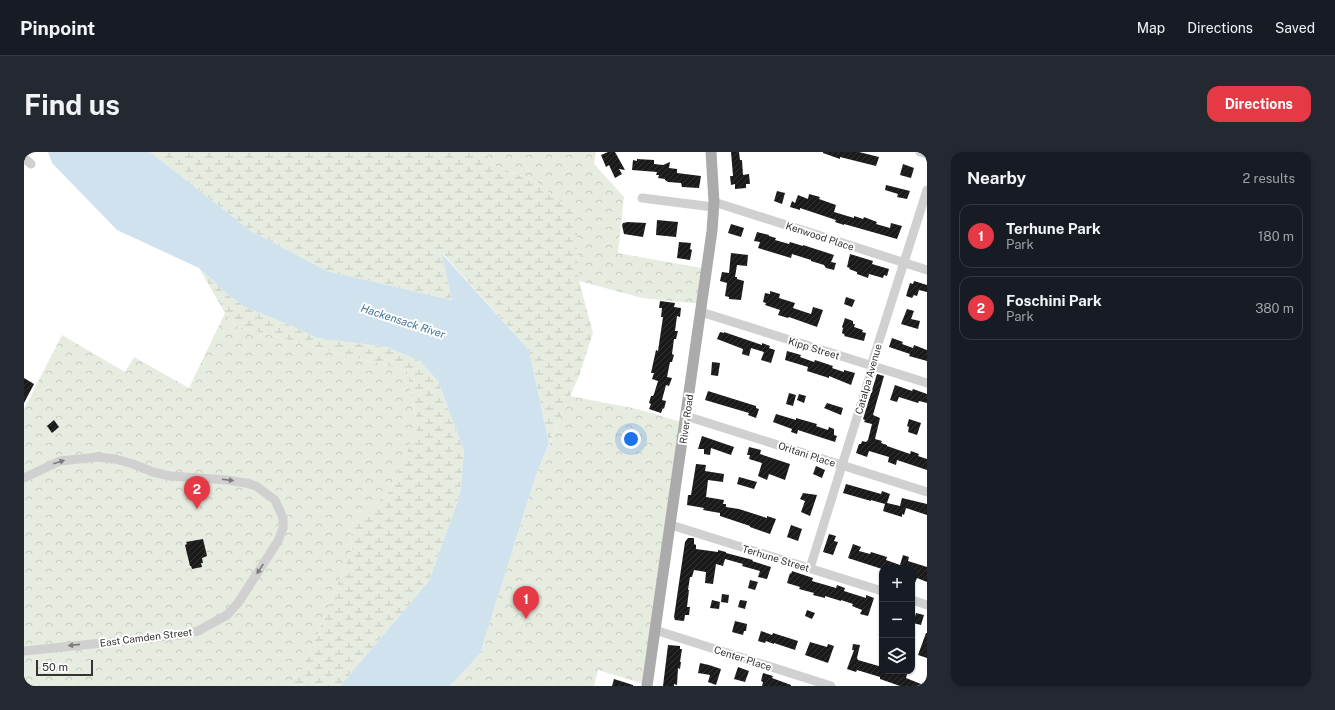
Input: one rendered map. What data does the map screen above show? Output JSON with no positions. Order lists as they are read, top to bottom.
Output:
{
  "streets": {
    "main road": ["River Road"],
    "street": [
      "Kenwood Place",
      "Kipp Street",
      "Catalpa Avenue",
      "Oritani Place",
      "Terhune Street",
      "East Camden Street",
      "Center Place"
    ]
  },
  "crossings": [
    ["Kenwood Place", "Catalpa Avenue"],
    ["Kenwood Place", "River Road"],
    ["Kipp Street", "Catalpa Avenue"],
    ["Kipp Street", "River Road"],
    ["Catalpa Avenue", "Oritani Place"],
    ["Catalpa Avenue", "Terhune Street"],
    ["River Road", "Oritani Place"],
    ["River Road", "Terhune Street"],
    ["River Road", "Center Place"]
  ],
  "water": ["Hackensack River"],
  "scale_bar": "50 m",
  "page": {
    "header": "Pinpoint",
    "nav": ["Map", "Directions", "Saved"],
    "buttons": "Directions",
    "title": "Find us",
    "heading": ["Nearby", "2 results"],
    "list": [
      {
        "mark": "1",
        "name": "Terhune Park",
        "note": "Park",
        "value": "180 m"
      },
      {
        "mark": "2",
        "name": "Foschini Park",
        "note": "Park",
        "value": "380 m"
      }
    ],
    "pins": ["2", "1"],
    "map_buttons": ["+", "−"],
    "scale": "50 m"
  }
}
